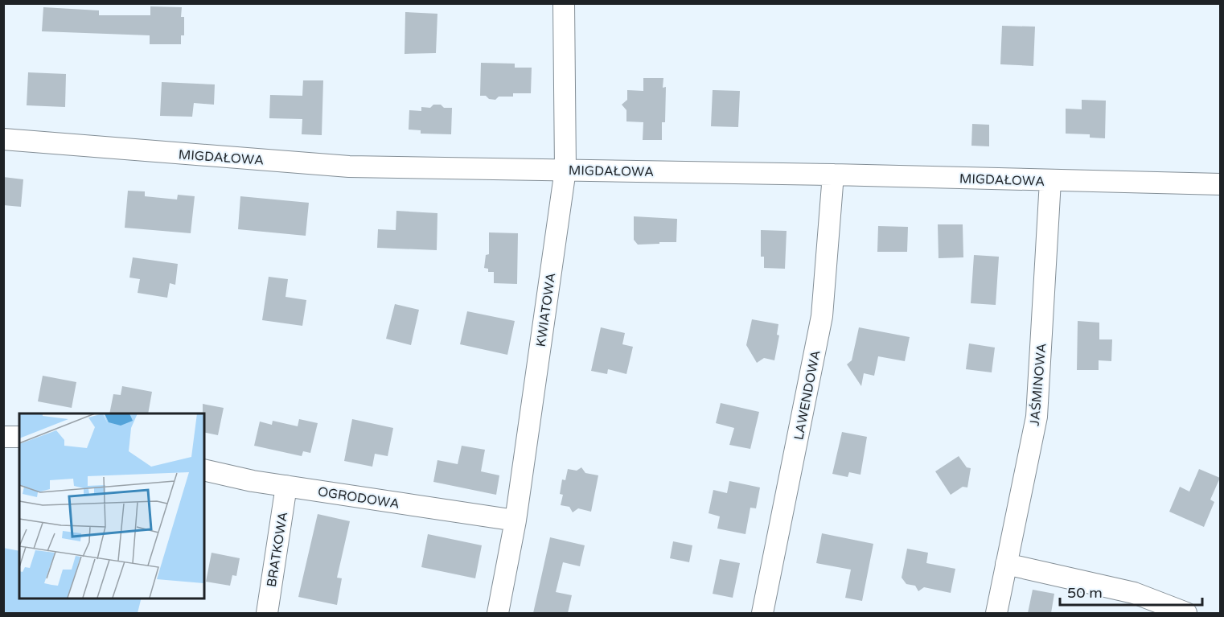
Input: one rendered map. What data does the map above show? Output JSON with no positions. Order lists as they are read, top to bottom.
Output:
{
  "streets": {
    "street": [
      "MIGDAŁOWA",
      "KWIATOWA",
      "JAŚMINOWA",
      "LAWENDOWA",
      "OGRODOWA",
      "BRATKOWA"
    ]
  },
  "crossings": [
    ["MIGDAŁOWA", "KWIATOWA"],
    ["MIGDAŁOWA", "JAŚMINOWA"],
    ["MIGDAŁOWA", "LAWENDOWA"],
    ["KWIATOWA", "OGRODOWA"],
    ["OGRODOWA", "BRATKOWA"]
  ],
  "scale_bar": "50 m"
}
